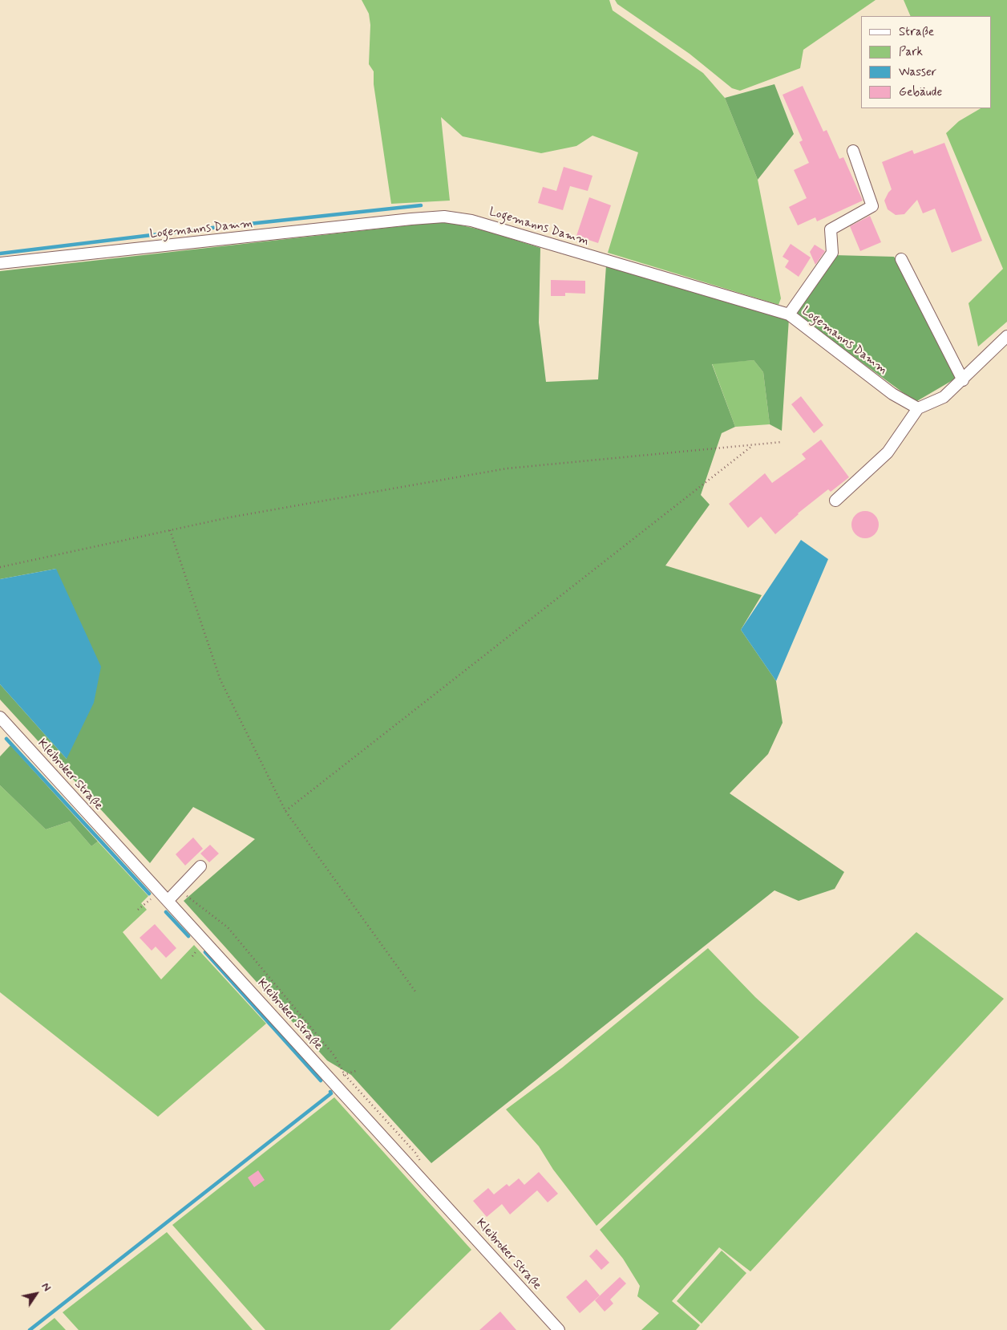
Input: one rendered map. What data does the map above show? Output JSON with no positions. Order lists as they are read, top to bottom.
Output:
{
  "streets": {
    "street": ["Logemanns Damm", "Kleibroker Straße"]
  },
  "legend": [
    "Straße",
    "Park",
    "Wasser",
    "Gebäude"
  ],
  "north": "top right"
}
